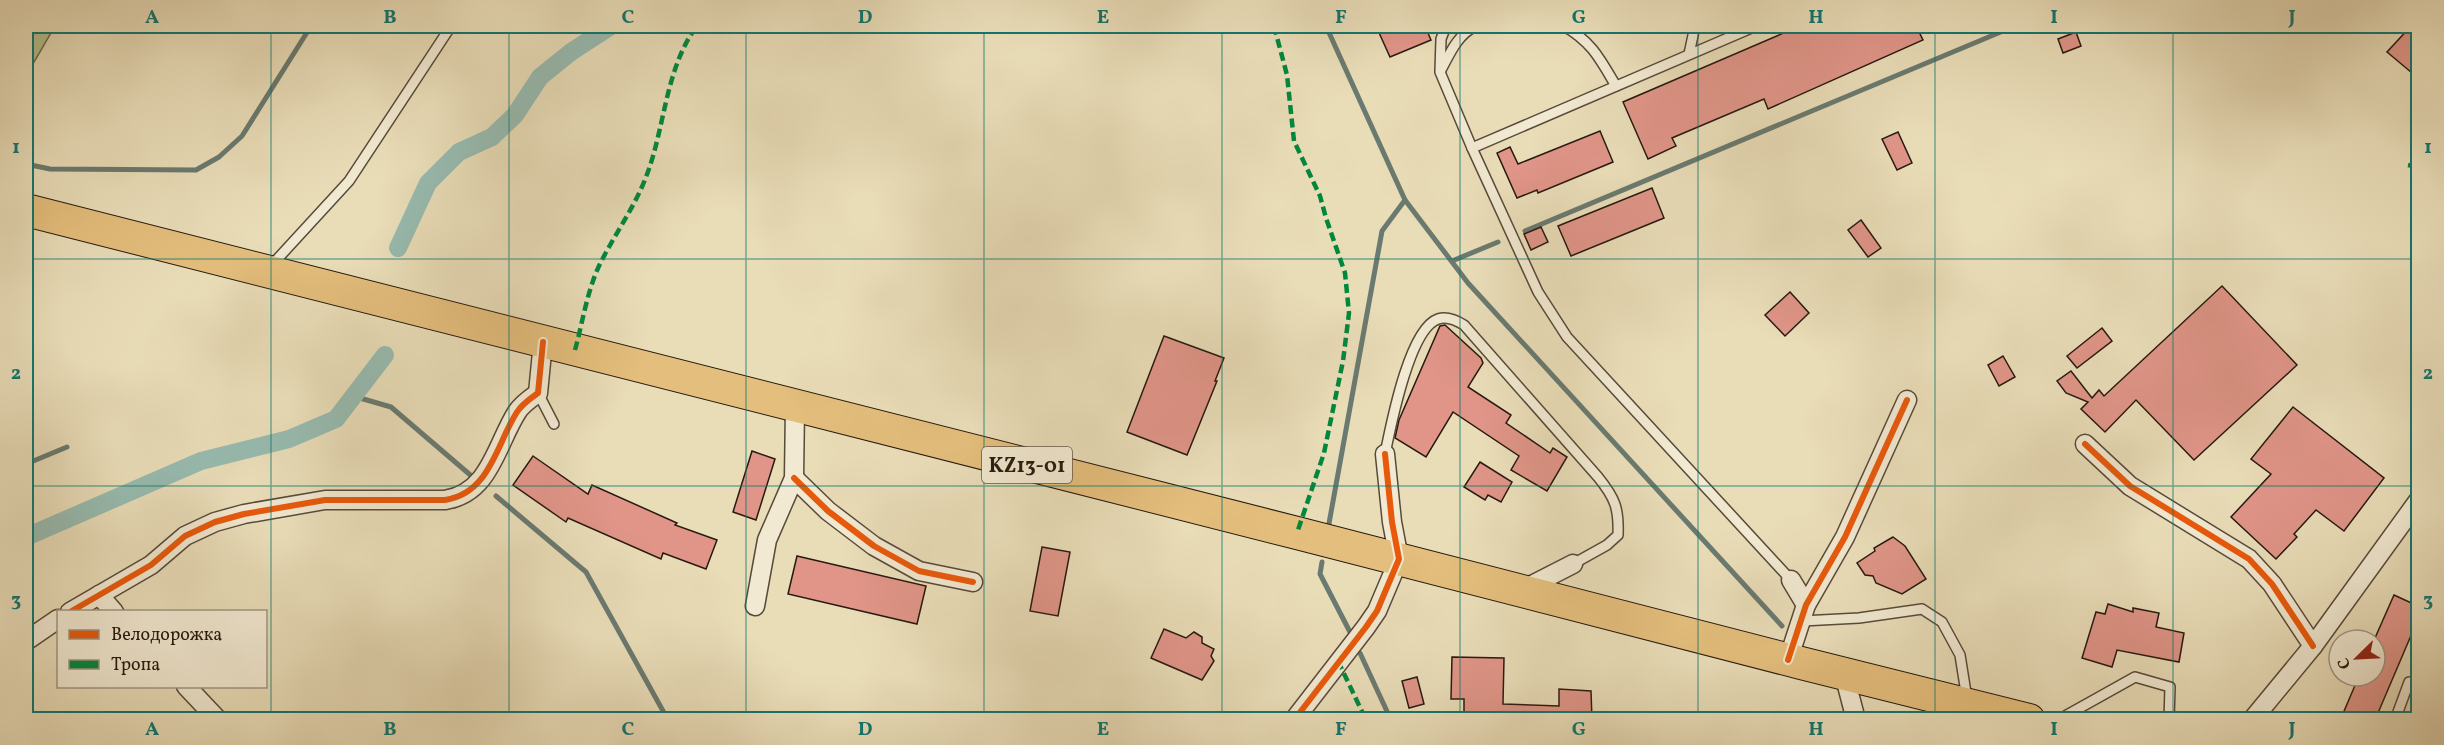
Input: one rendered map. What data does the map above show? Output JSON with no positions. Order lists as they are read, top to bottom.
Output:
{
  "streets": {
    "highway": ["KZ13-01"]
  },
  "legend": ["Велодорожка", "Тропа"],
  "north": "bottom left",
  "grid": {
    "columns": [
      "A",
      "B",
      "C",
      "D",
      "E",
      "F",
      "G",
      "H",
      "I",
      "J"
    ],
    "rows": ["1", "2", "3"]
  }
}
